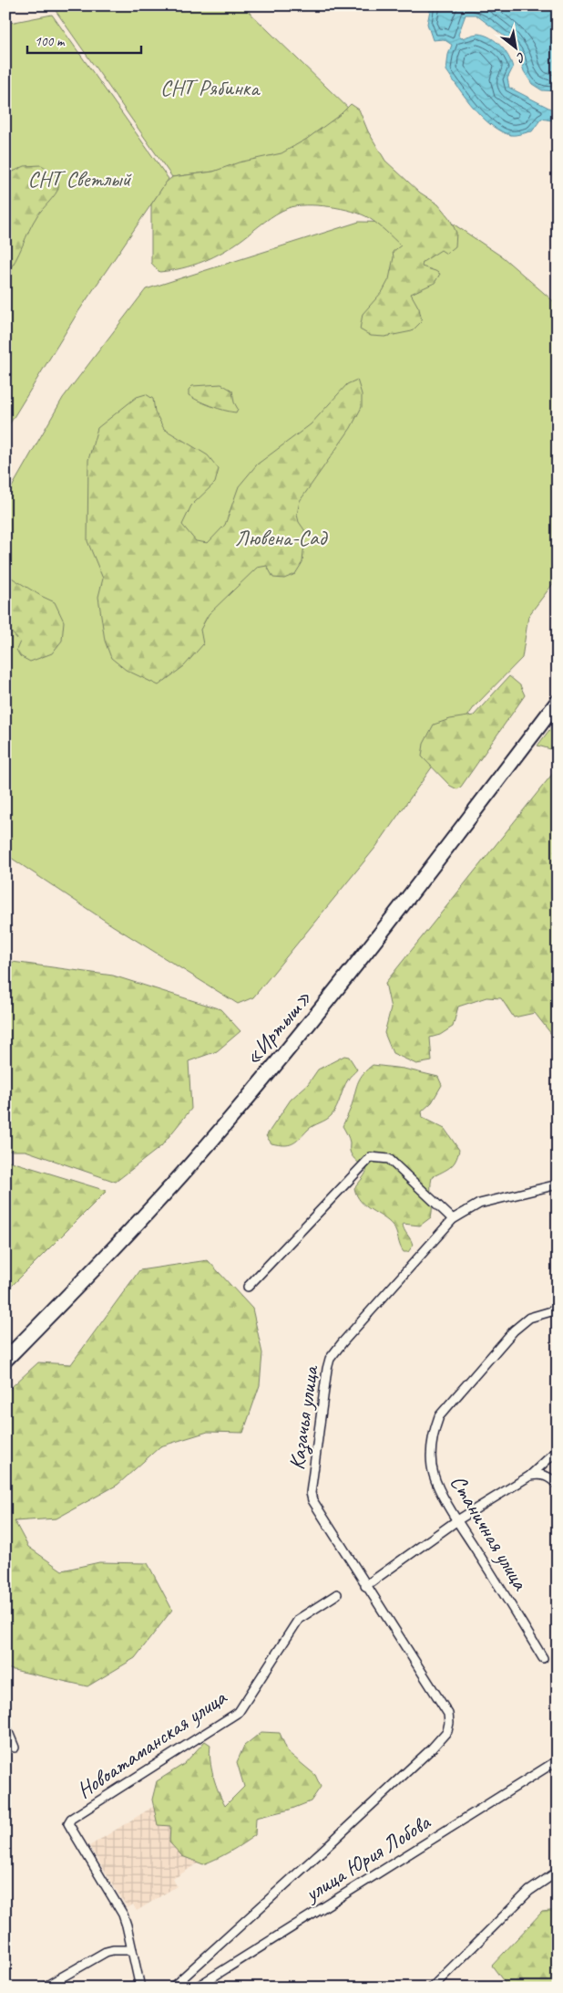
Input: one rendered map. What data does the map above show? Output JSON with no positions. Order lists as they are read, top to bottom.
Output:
{
  "streets": {
    "highway": ["«Иртыш»"],
    "street": [
      "Казачья улица",
      "Станичная улица",
      "Новоатаманская улица",
      "улица Юрия Лобова"
    ]
  },
  "parks": ["СНТ Рябинка", "СНТ Светлый", "Лювена-Сад"],
  "scale_bar": "100 m",
  "north": "bottom right"
}
